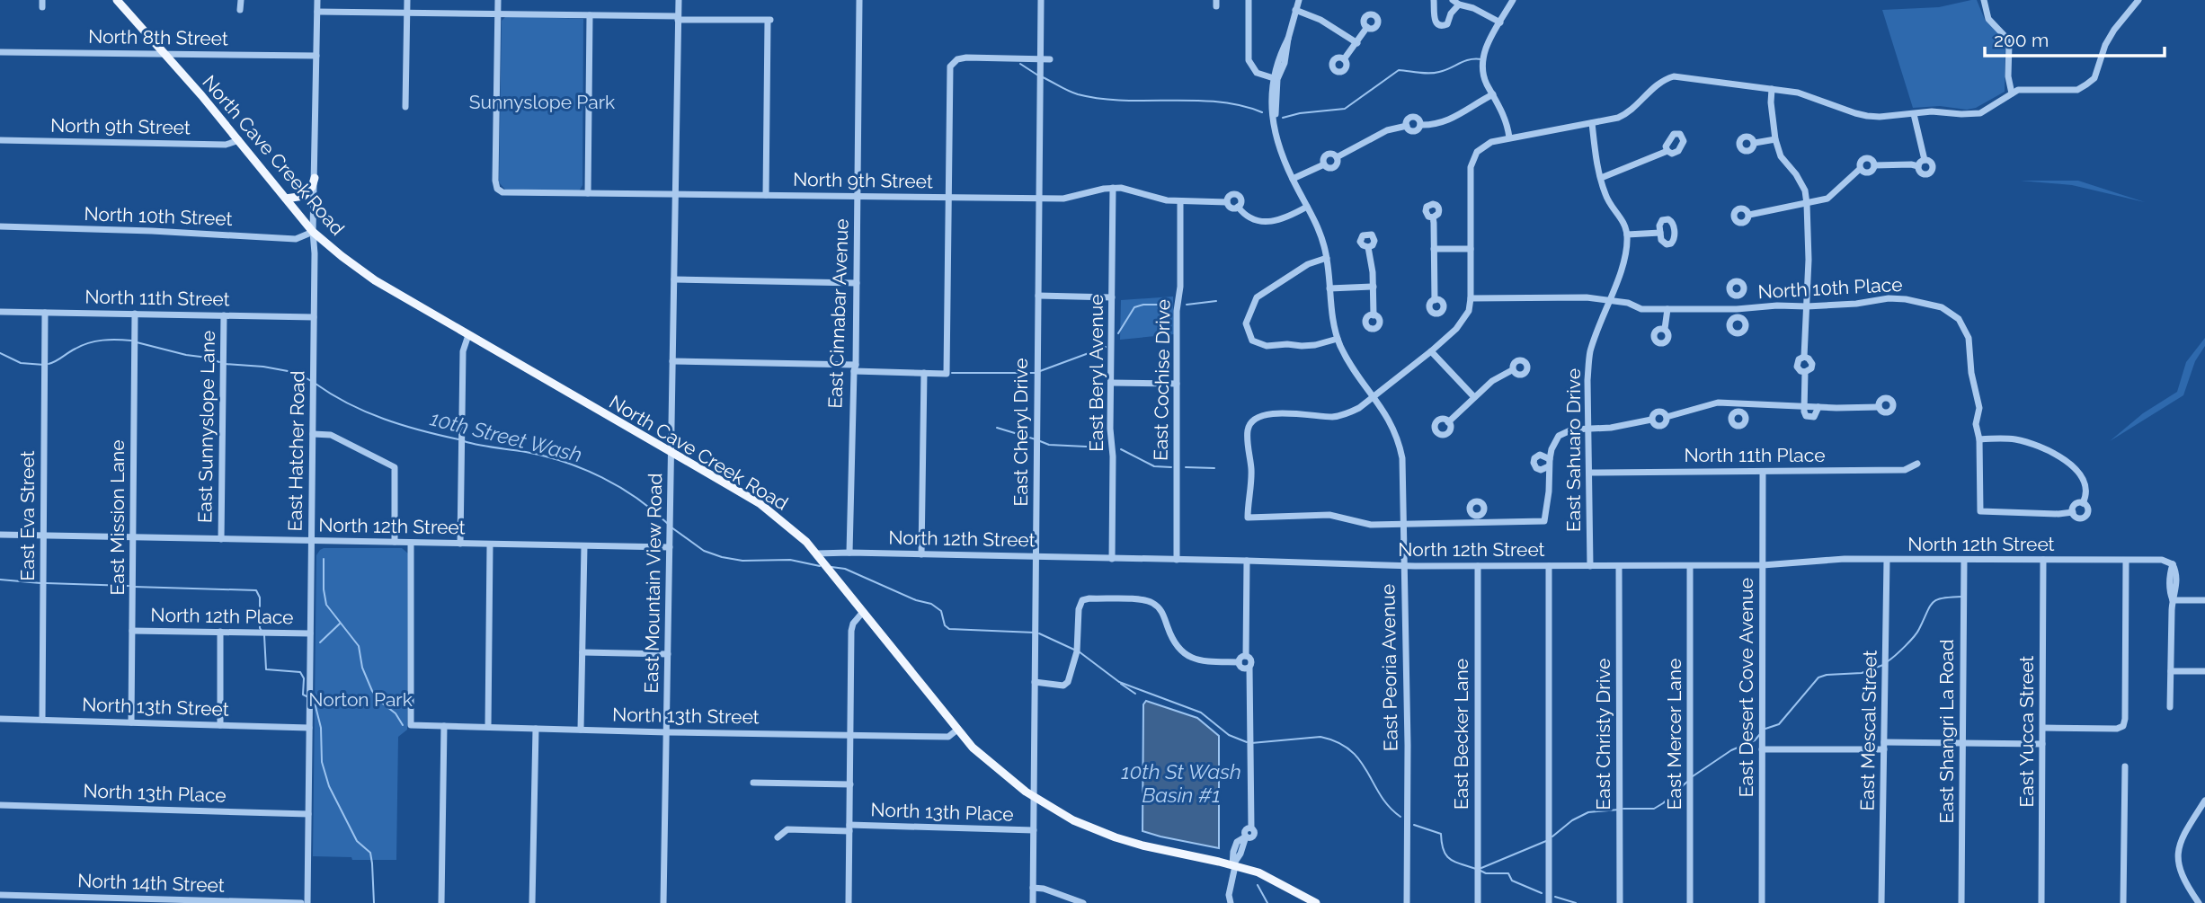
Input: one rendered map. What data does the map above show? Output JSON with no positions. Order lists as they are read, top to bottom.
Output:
{
  "streets": {
    "main road": ["North Cave Creek Road"],
    "street": [
      "North 8th Street",
      "North 9th Street",
      "North 10th Street",
      "North 10th Place",
      "North 11th Street",
      "East Cinnabar Avenue",
      "East Beryl Avenue",
      "East Cochise Drive",
      "East Sunnyslope Lane",
      "East Cheryl Drive",
      "East Sahuaro Drive",
      "East Hatcher Road",
      "North 11th Place",
      "East Eva Street",
      "East Mission Lane",
      "North 12th Street",
      "East Mountain View Road",
      "North 12th Place",
      "East Peoria Avenue",
      "East Desert Cove Avenue",
      "North 13th Street",
      "East Mescal Street",
      "East Shangri La Road",
      "East Yucca Street",
      "East Becker Lane",
      "East Christy Drive",
      "East Mercer Lane",
      "North 13th Place",
      "North 14th Street"
    ]
  },
  "crossings": [
    ["North 8th Street", "North Cave Creek Road"],
    ["North 8th Street", "East Hatcher Road"],
    ["North 9th Street", "North Cave Creek Road"],
    ["North 9th Street", "East Cinnabar Avenue"],
    ["North 9th Street", "East Beryl Avenue"],
    ["North 9th Street", "East Cochise Drive"],
    ["North 9th Street", "East Cheryl Drive"],
    ["North 9th Street", "East Mountain View Road"],
    ["North 9th Street", "East Peoria Avenue"],
    ["North Cave Creek Road", "North 10th Street"],
    ["North Cave Creek Road", "East Cheryl Drive"],
    ["North Cave Creek Road", "East Hatcher Road"],
    ["North Cave Creek Road", "North 12th Street"],
    ["North Cave Creek Road", "East Mountain View Road"],
    ["North Cave Creek Road", "North 13th Street"],
    ["North 10th Street", "East Hatcher Road"],
    ["North 10th Place", "East Sahuaro Drive"],
    ["North 11th Street", "East Sunnyslope Lane"],
    ["North 11th Street", "East Hatcher Road"],
    ["North 11th Street", "East Eva Street"],
    ["North 11th Street", "East Mission Lane"],
    ["East Cinnabar Avenue", "North 12th Street"],
    ["East Beryl Avenue", "North 12th Street"],
    ["East Cochise Drive", "North 12th Street"],
    ["East Sunnyslope Lane", "North 12th Street"],
    ["East Cheryl Drive", "North 12th Street"],
    ["East Cheryl Drive", "North 13th Place"],
    ["East Sahuaro Drive", "North 11th Place"],
    ["East Sahuaro Drive", "North 12th Street"],
    ["East Hatcher Road", "North 12th Street"],
    ["East Hatcher Road", "North 12th Place"],
    ["East Hatcher Road", "North 13th Street"],
    ["East Hatcher Road", "North 13th Place"],
    ["North 11th Place", "East Desert Cove Avenue"],
    ["East Eva Street", "North 12th Street"],
    ["East Eva Street", "North 13th Street"],
    ["East Mission Lane", "North 12th Street"],
    ["East Mission Lane", "North 12th Place"],
    ["East Mission Lane", "North 13th Street"],
    ["North 12th Street", "East Mountain View Road"],
    ["North 12th Street", "East Peoria Avenue"],
    ["North 12th Street", "East Desert Cove Avenue"],
    ["North 12th Street", "North 13th Street"],
    ["North 12th Street", "East Mescal Street"],
    ["North 12th Street", "East Shangri La Road"],
    ["North 12th Street", "East Yucca Street"],
    ["North 12th Street", "East Becker Lane"],
    ["North 12th Street", "East Christy Drive"],
    ["North 12th Street", "East Mercer Lane"],
    ["East Mountain View Road", "North 13th Street"]
  ],
  "water": ["10th Street Wash", "10th St Wash Basin #1"],
  "parks": ["Sunnyslope Park", "Norton Park"],
  "scale_bar": "200 m"
}
